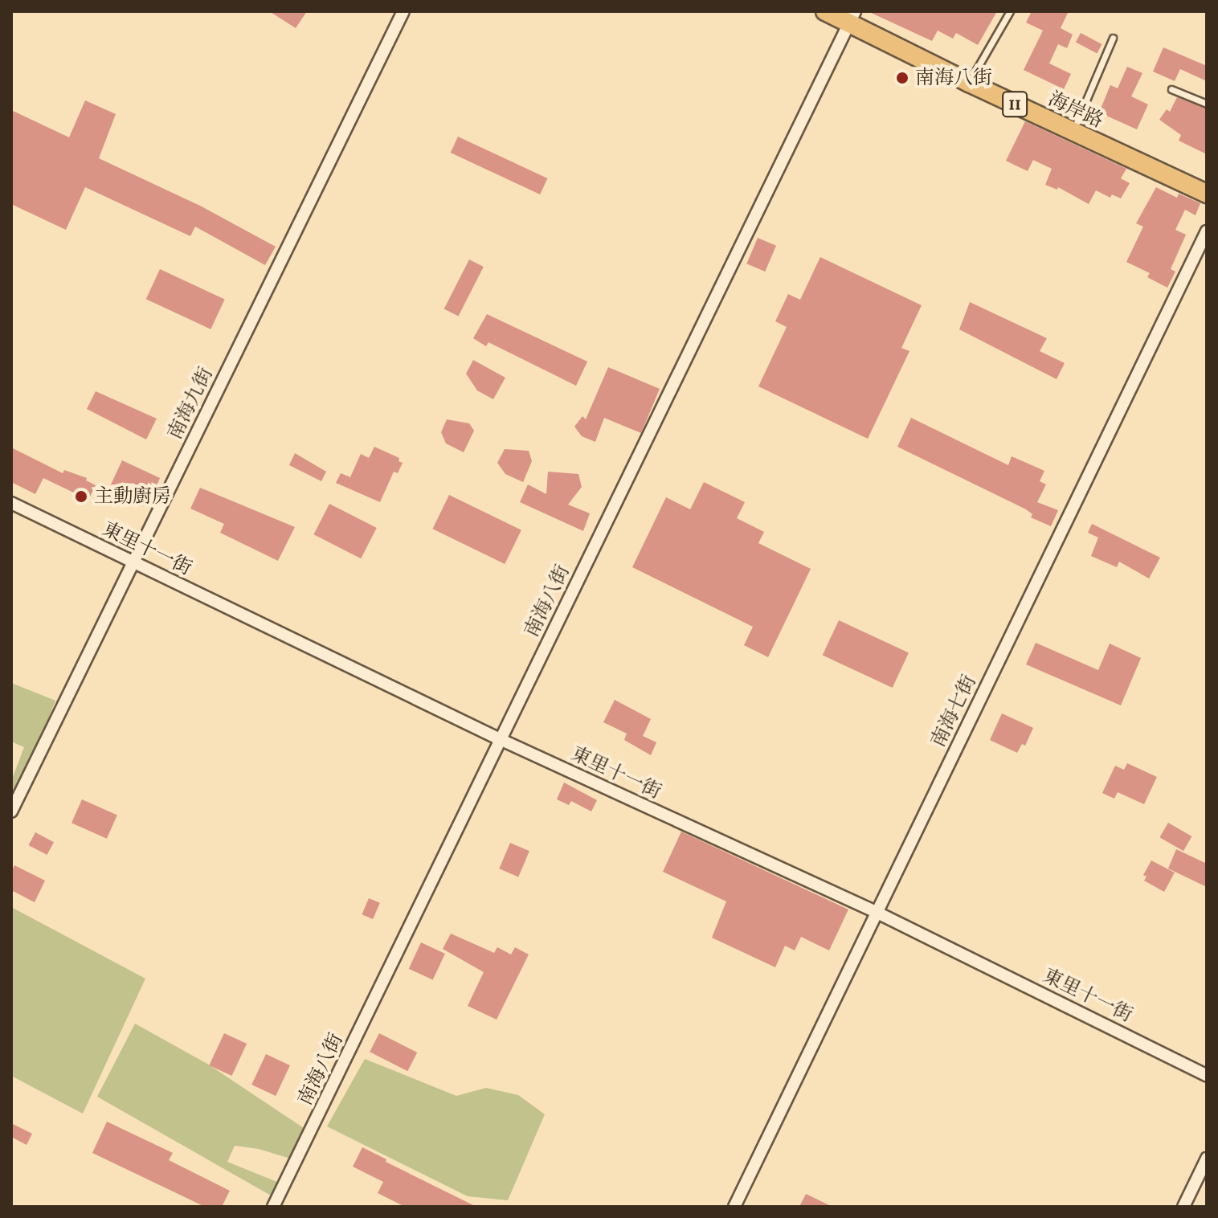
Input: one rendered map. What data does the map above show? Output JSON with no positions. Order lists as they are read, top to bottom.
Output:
{
  "streets": {
    "main road": ["11", "海岸路"],
    "street": [
      "南海九街",
      "東里十一街",
      "南海八街",
      "南海七街"
    ]
  },
  "crossings": [
    ["海岸路", "南海八街"],
    ["南海九街", "東里十一街"],
    ["東里十一街", "南海八街"],
    ["東里十一街", "南海七街"]
  ],
  "places": ["南海八街", "主動廚房"]
}
